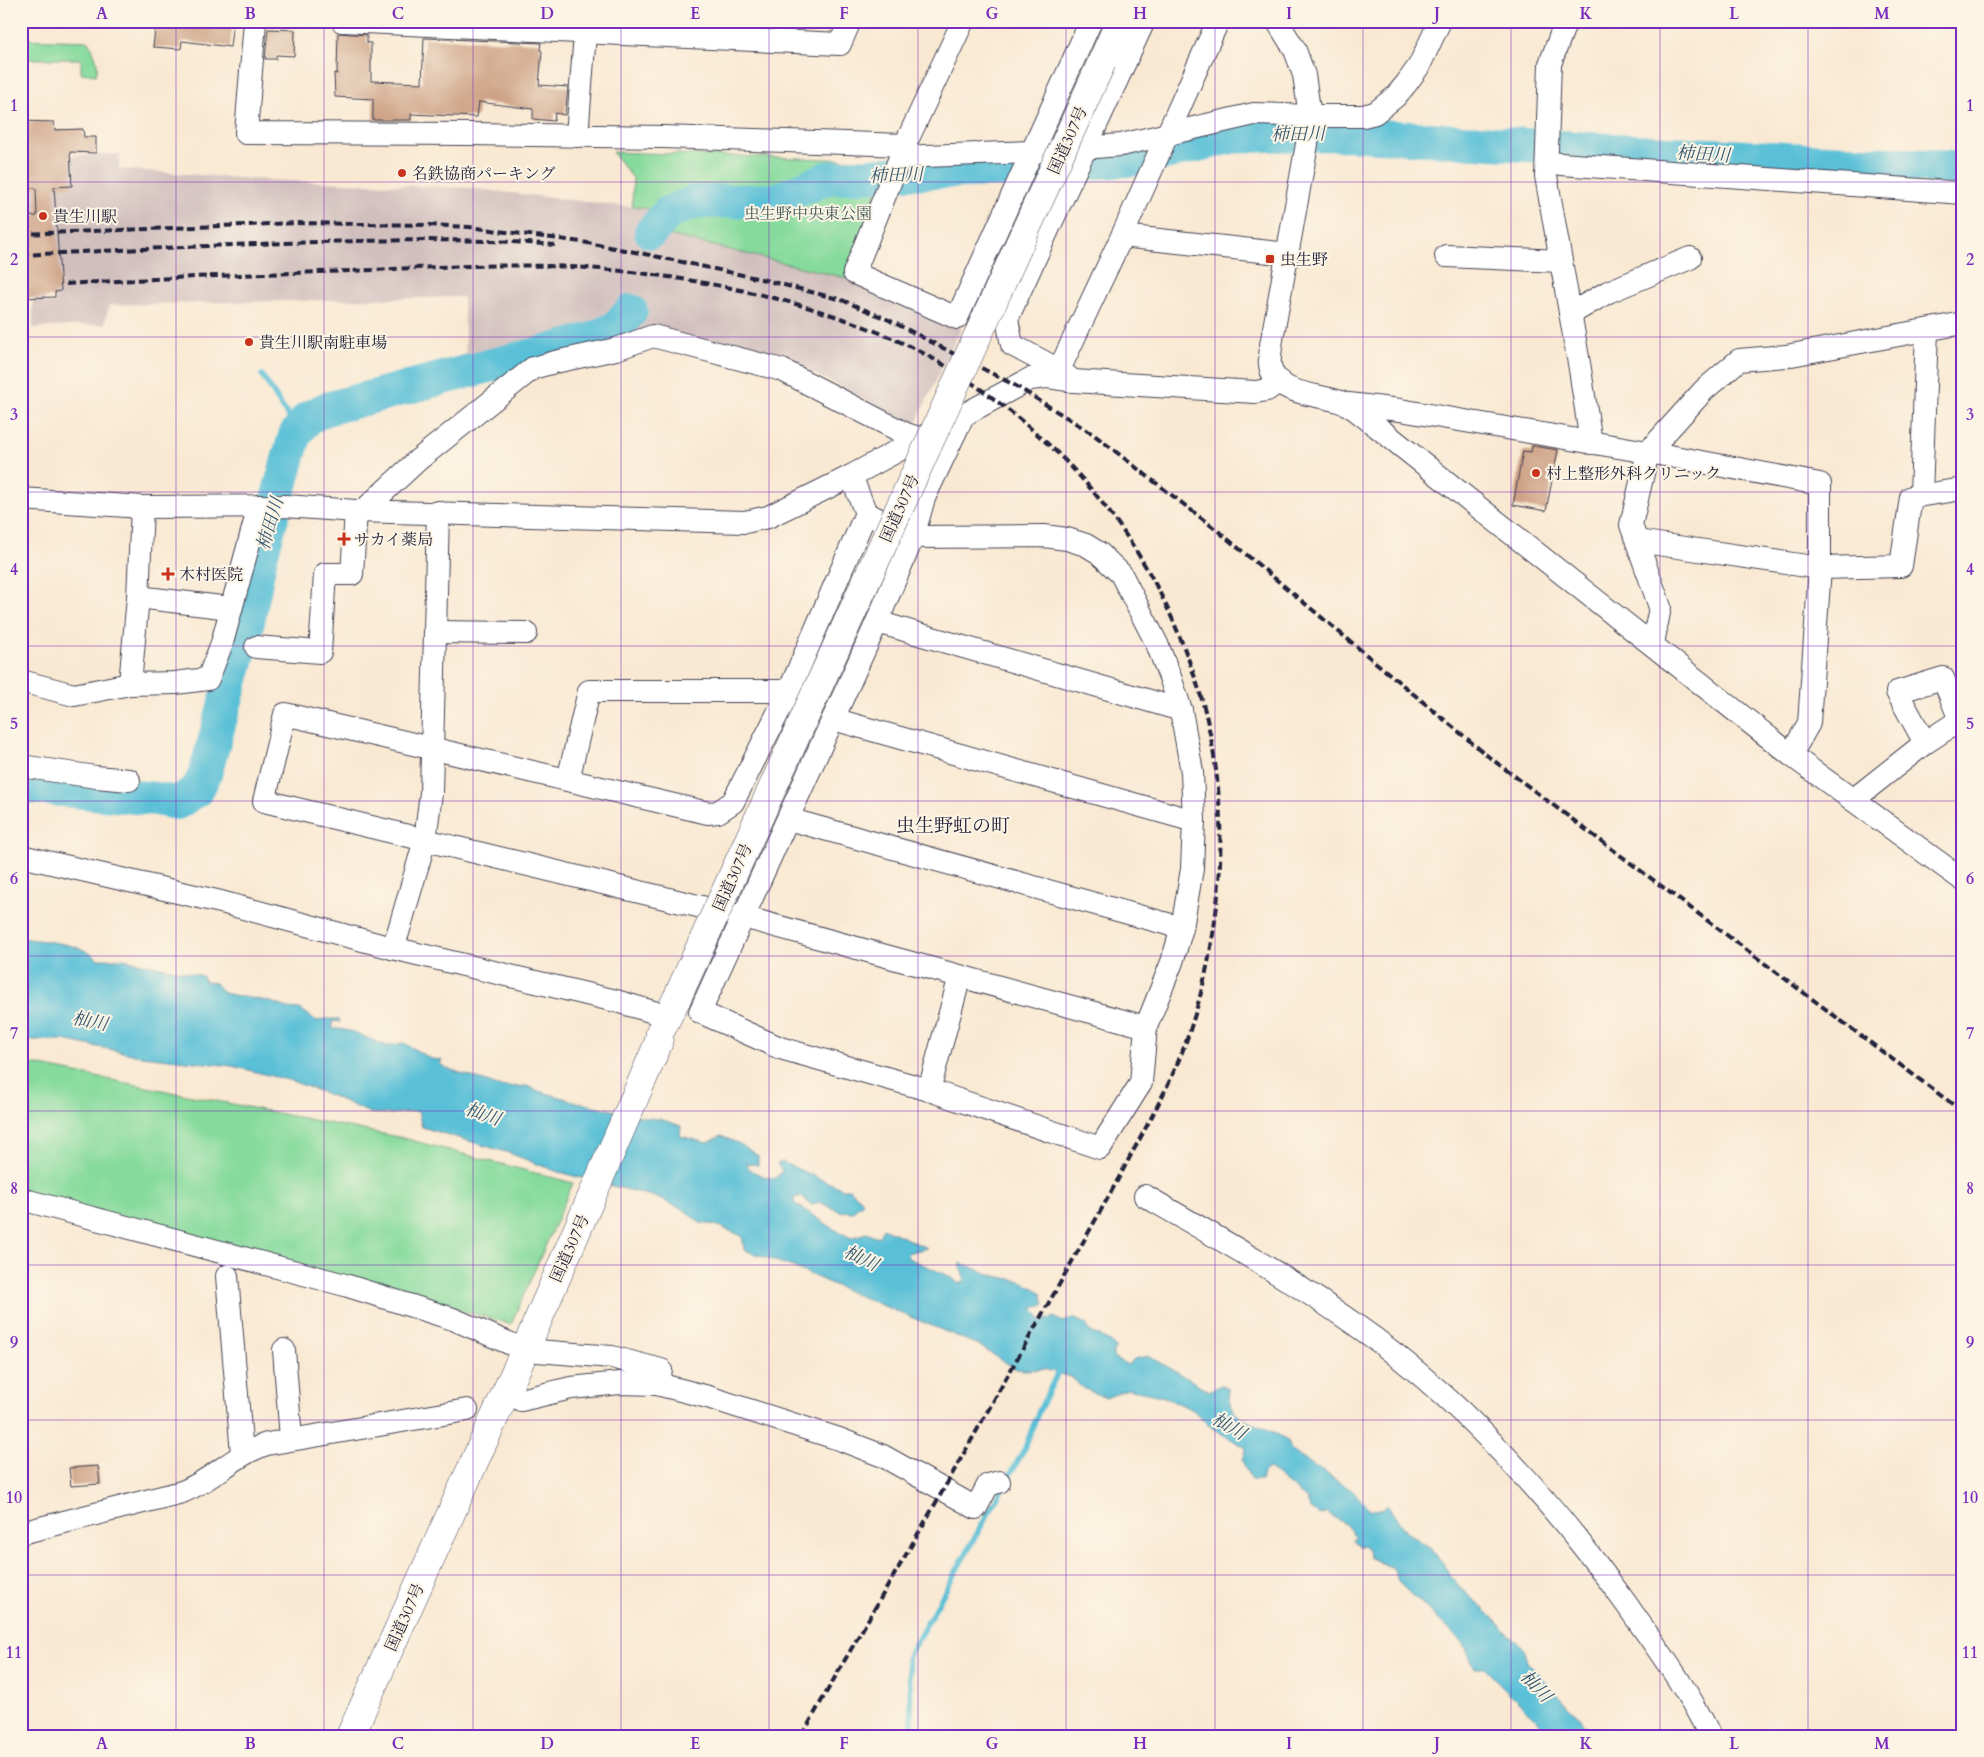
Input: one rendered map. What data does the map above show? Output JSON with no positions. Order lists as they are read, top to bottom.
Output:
{
  "streets": {
    "highway": ["国道307号"]
  },
  "districts": ["虫生野虹の町"],
  "water": ["柿田川", "杣川"],
  "parks": ["虫生野中央東公園"],
  "places": {
    "other": [
      "名鉄協商パーキング",
      "貴生川駅",
      "貴生川駅南駐車場",
      "村上整形外科クリニック"
    ],
    "transit": ["虫生野"],
    "health": ["サカイ薬局", "木村医院"]
  },
  "grid": {
    "columns": [
      "A",
      "B",
      "C",
      "D",
      "E",
      "F",
      "G",
      "H",
      "I",
      "J",
      "K",
      "L",
      "M"
    ],
    "rows": [
      "1",
      "2",
      "3",
      "4",
      "5",
      "6",
      "7",
      "8",
      "9",
      "10",
      "11"
    ]
  }
}
